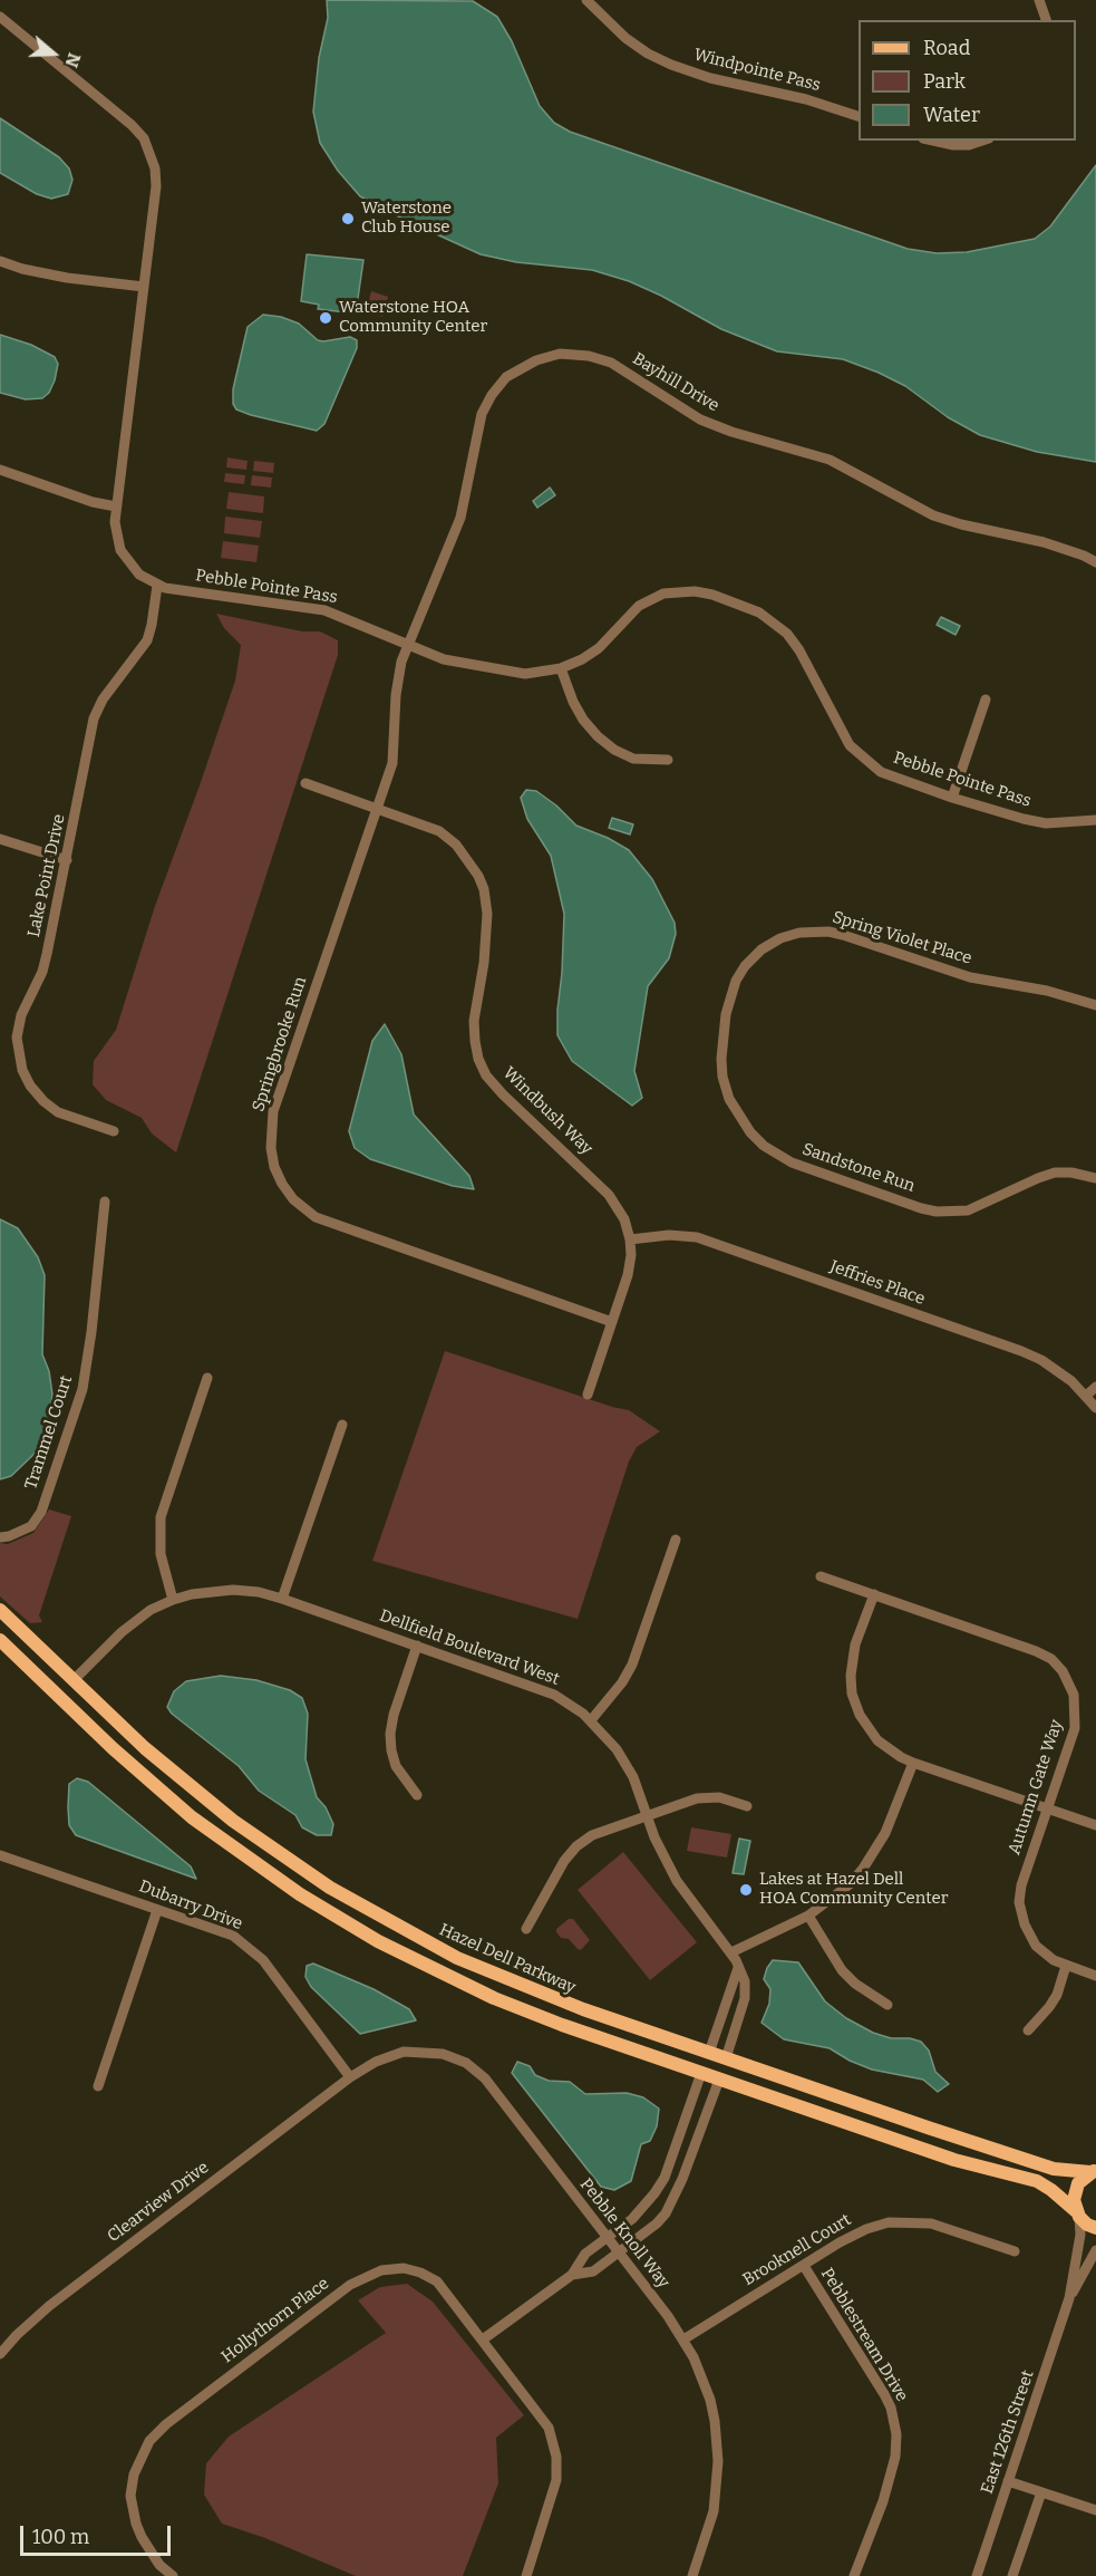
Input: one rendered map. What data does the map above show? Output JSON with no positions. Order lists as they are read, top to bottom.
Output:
{
  "streets": {
    "main road": ["Hazel Dell Parkway"],
    "street": [
      "Windpointe Pass",
      "Bayhill Drive",
      "Pebble Pointe Pass",
      "Lake Point Drive",
      "Spring Violet Place",
      "Springbrooke Run",
      "Windbush Way",
      "Sandstone Run",
      "Jeffries Place",
      "Trammel Court",
      "Dellfield Boulevard West",
      "Autumn Gate Way",
      "Dubarry Drive",
      "Clearview Drive",
      "Pebble Knoll Way",
      "Brooknell Court",
      "Hollythorn Place",
      "Pebblestream Drive",
      "East 126th Street"
    ]
  },
  "crossings": [
    ["Bayhill Drive", "Pebble Pointe Pass"],
    ["Bayhill Drive", "Springbrooke Run"],
    ["Pebble Pointe Pass", "Lake Point Drive"],
    ["Pebble Pointe Pass", "Springbrooke Run"],
    ["Spring Violet Place", "Sandstone Run"],
    ["Springbrooke Run", "Windbush Way"],
    ["Windbush Way", "Jeffries Place"],
    ["Dellfield Boulevard West", "Hazel Dell Parkway"],
    ["Dubarry Drive", "Clearview Drive"],
    ["Dubarry Drive", "Pebble Knoll Way"],
    ["Clearview Drive", "Pebble Knoll Way"],
    ["Pebble Knoll Way", "Brooknell Court"],
    ["Brooknell Court", "Pebblestream Drive"]
  ],
  "places": ["Waterstone Club House", "Waterstone HOA Community Center", "Lakes at Hazel Dell HOA Community Center"],
  "legend": ["Road", "Park", "Water"],
  "scale_bar": "100 m",
  "north": "right"
}
